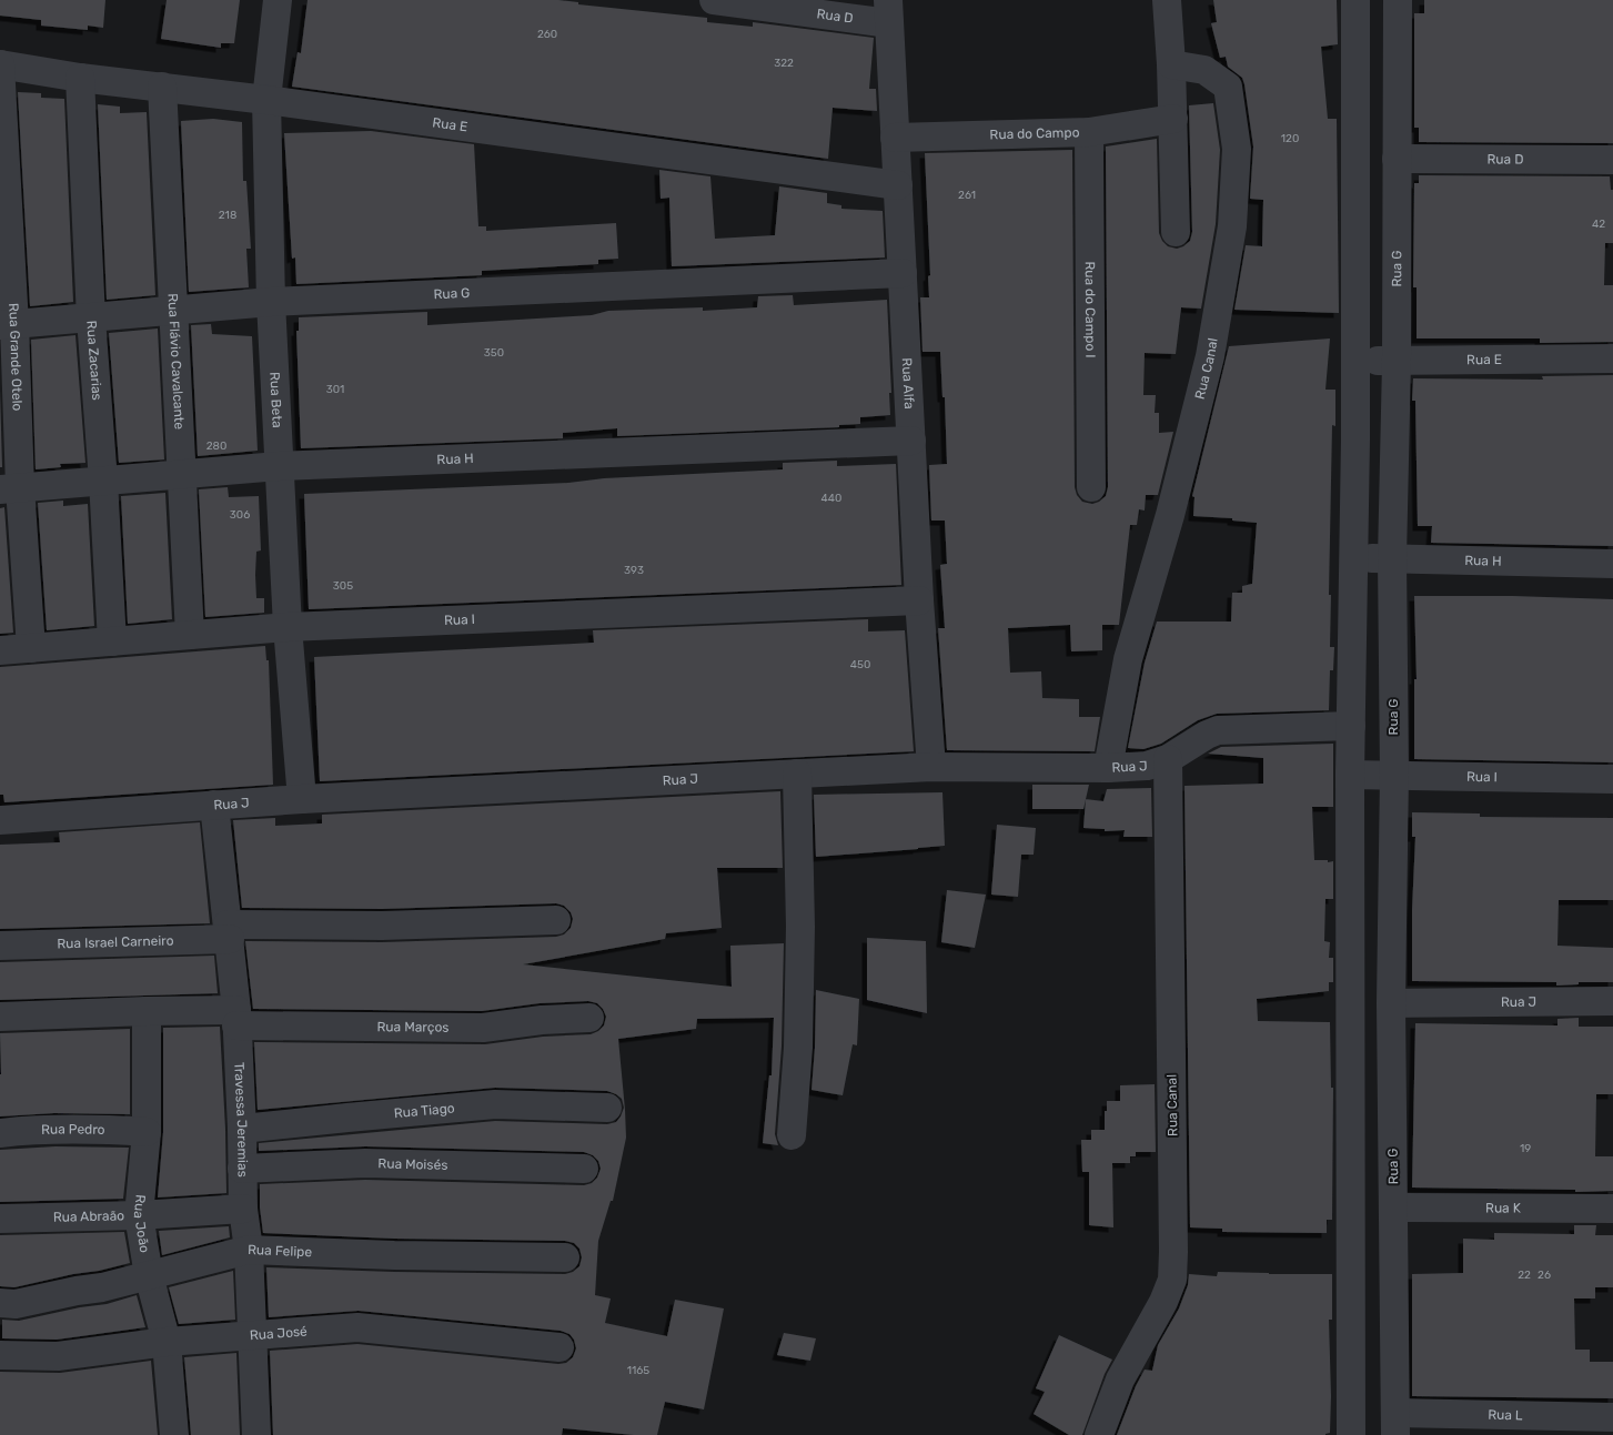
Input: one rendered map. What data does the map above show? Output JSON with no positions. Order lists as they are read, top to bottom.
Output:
{
  "streets": {
    "street": [
      "Rua D",
      "Rua E",
      "Rua do Campo",
      "Rua G",
      "Rua do Campo I",
      "Rua Grande Otelo",
      "Rua Zacarias",
      "Rua Flávio Cavalcante",
      "Rua Canal",
      "Rua Alfa",
      "Rua Beta",
      "Rua H",
      "Rua I",
      "Rua J",
      "Rua Israel Carneiro",
      "Rua Marços",
      "Rua Tiago",
      "Travessa Jeremias",
      "Rua Pedro",
      "Rua Moisés",
      "Rua K",
      "Rua Abraão",
      "Rua João",
      "Rua Felipe",
      "Rua José",
      "Rua L"
    ]
  },
  "crossings": [
    ["Rua D", "Rua G"],
    ["Rua D", "Rua Alfa"],
    ["Rua E", "Rua G"],
    ["Rua E", "Rua Grande Otelo"],
    ["Rua E", "Rua Zacarias"],
    ["Rua E", "Rua Flávio Cavalcante"],
    ["Rua E", "Rua Alfa"],
    ["Rua E", "Rua Beta"],
    ["Rua do Campo", "Rua do Campo I"],
    ["Rua do Campo", "Rua Alfa"],
    ["Rua G", "Rua Grande Otelo"],
    ["Rua G", "Rua Zacarias"],
    ["Rua G", "Rua Flávio Cavalcante"],
    ["Rua G", "Rua Alfa"],
    ["Rua G", "Rua Beta"],
    ["Rua G", "Rua H"],
    ["Rua G", "Rua I"],
    ["Rua G", "Rua J"],
    ["Rua G", "Rua K"],
    ["Rua G", "Rua L"],
    ["Rua Grande Otelo", "Rua H"],
    ["Rua Grande Otelo", "Rua I"],
    ["Rua Zacarias", "Rua H"],
    ["Rua Zacarias", "Rua I"],
    ["Rua Flávio Cavalcante", "Rua H"],
    ["Rua Flávio Cavalcante", "Rua I"],
    ["Rua Canal", "Rua J"],
    ["Rua Alfa", "Rua H"],
    ["Rua Alfa", "Rua I"],
    ["Rua Alfa", "Rua J"],
    ["Rua Beta", "Rua H"],
    ["Rua Beta", "Rua I"],
    ["Rua Beta", "Rua J"],
    ["Rua J", "Travessa Jeremias"],
    ["Rua Israel Carneiro", "Travessa Jeremias"],
    ["Rua Marços", "Travessa Jeremias"],
    ["Rua Marços", "Rua João"],
    ["Rua Tiago", "Travessa Jeremias"],
    ["Travessa Jeremias", "Rua Moisés"],
    ["Travessa Jeremias", "Rua Abraão"],
    ["Travessa Jeremias", "Rua Felipe"],
    ["Travessa Jeremias", "Rua José"],
    ["Rua Pedro", "Rua João"],
    ["Rua Abraão", "Rua João"],
    ["Rua João", "Rua Felipe"],
    ["Rua João", "Rua José"]
  ],
  "house_numbers": [
    "260",
    "322",
    "120",
    "261",
    "218",
    "42",
    "350",
    "301",
    "280",
    "440",
    "306",
    "393",
    "305",
    "450",
    "19",
    "22",
    "26",
    "1165"
  ]
}
